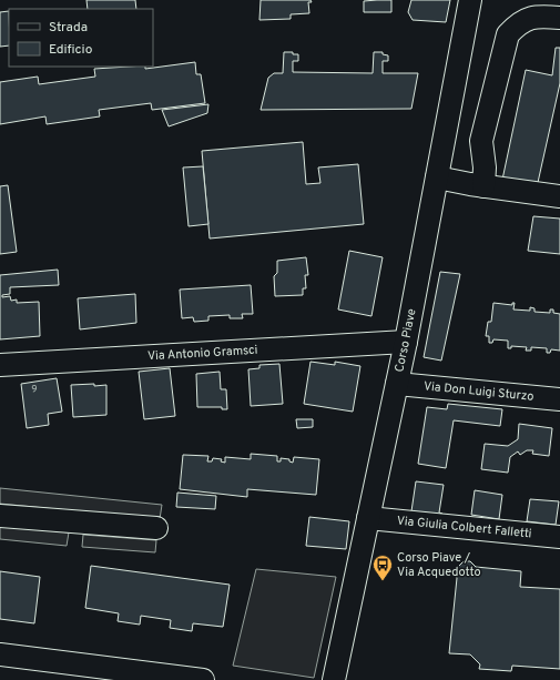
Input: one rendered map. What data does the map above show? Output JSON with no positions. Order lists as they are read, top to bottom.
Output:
{
  "streets": {
    "street": [
      "Corso Piave",
      "Via Antonio Gramsci",
      "Via Don Luigi Sturzo",
      "Via Giulia Colbert Falletti"
    ]
  },
  "crossings": [
    ["Corso Piave", "Via Antonio Gramsci"],
    ["Corso Piave", "Via Don Luigi Sturzo"],
    ["Corso Piave", "Via Giulia Colbert Falletti"]
  ],
  "places": {
    "bus stop": ["Corso Piave / Via Acquedotto"]
  },
  "house_numbers": ["9"],
  "legend": ["Strada", "Edificio"]
}
